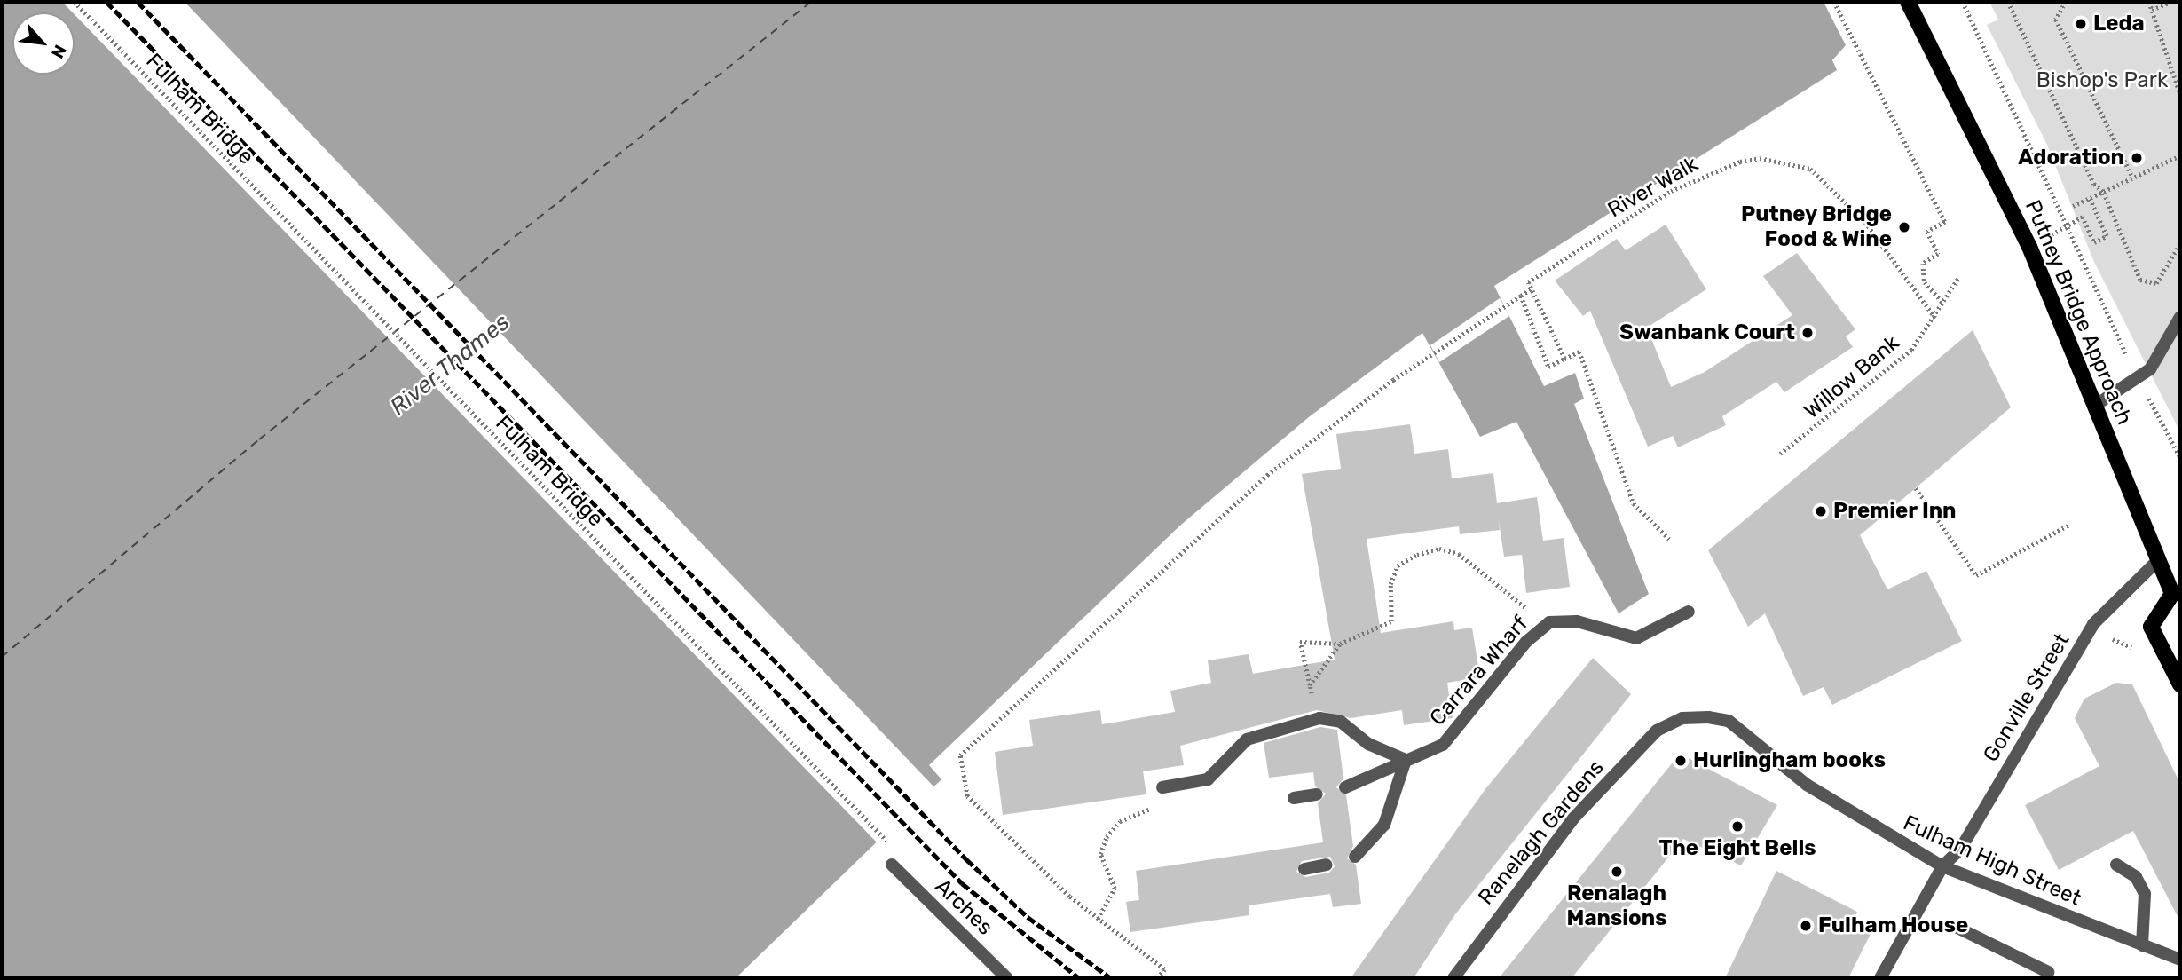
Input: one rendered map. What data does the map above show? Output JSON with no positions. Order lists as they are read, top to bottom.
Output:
{
  "streets": {
    "main road": ["Putney Bridge Approach"],
    "street": [
      "Carrara Wharf",
      "Gonville Street",
      "Ranelagh Gardens",
      "Fulham High Street",
      "Arches"
    ],
    "path": ["Fulham Bridge", "River Walk", "Willow Bank"]
  },
  "crossings": [
    ["River Walk", "Willow Bank"],
    ["Putney Bridge Approach", "Gonville Street"],
    ["Gonville Street", "Fulham High Street"],
    ["Ranelagh Gardens", "Fulham High Street"]
  ],
  "water": ["River Thames"],
  "parks": ["Bishop's Park"],
  "places": [
    "Leda",
    "Adoration",
    "Putney Bridge Food & Wine",
    "Swanbank Court",
    "Premier Inn",
    "Hurlingham books",
    "The Eight Bells",
    "Renalagh Mansions",
    "Fulham House"
  ],
  "north": "bottom right"
}
